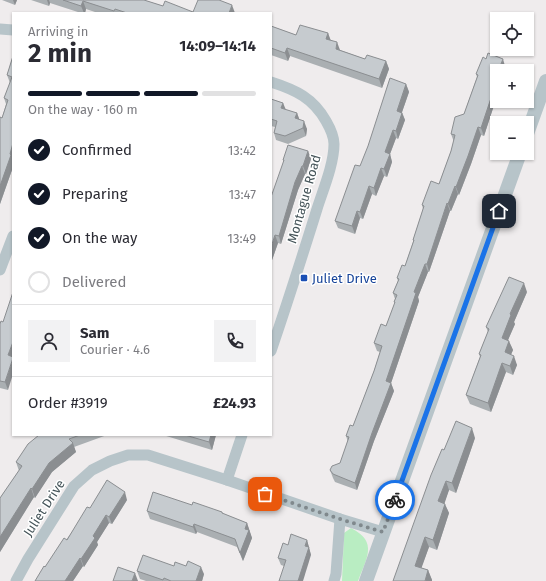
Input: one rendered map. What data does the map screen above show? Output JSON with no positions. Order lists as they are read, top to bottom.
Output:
{
  "streets": {
    "street": ["Montague Road", "Juliet Drive"]
  },
  "places": {
    "transit": ["Juliet Drive"]
  },
  "page": {
    "map_buttons": ["+", "−"],
    "heading": ["2 min", "Arriving in", "14:09–14:14"],
    "panel": [
      "Sam",
      "Courier · 4.6",
      "Order #3919",
      "£24.93"
    ],
    "bar": "On the way · 160 m",
    "list": [
      ["Confirmed", "13:42"],
      ["Preparing", "13:47"],
      ["On the way", "13:49"],
      "Delivered"
    ]
  }
}
